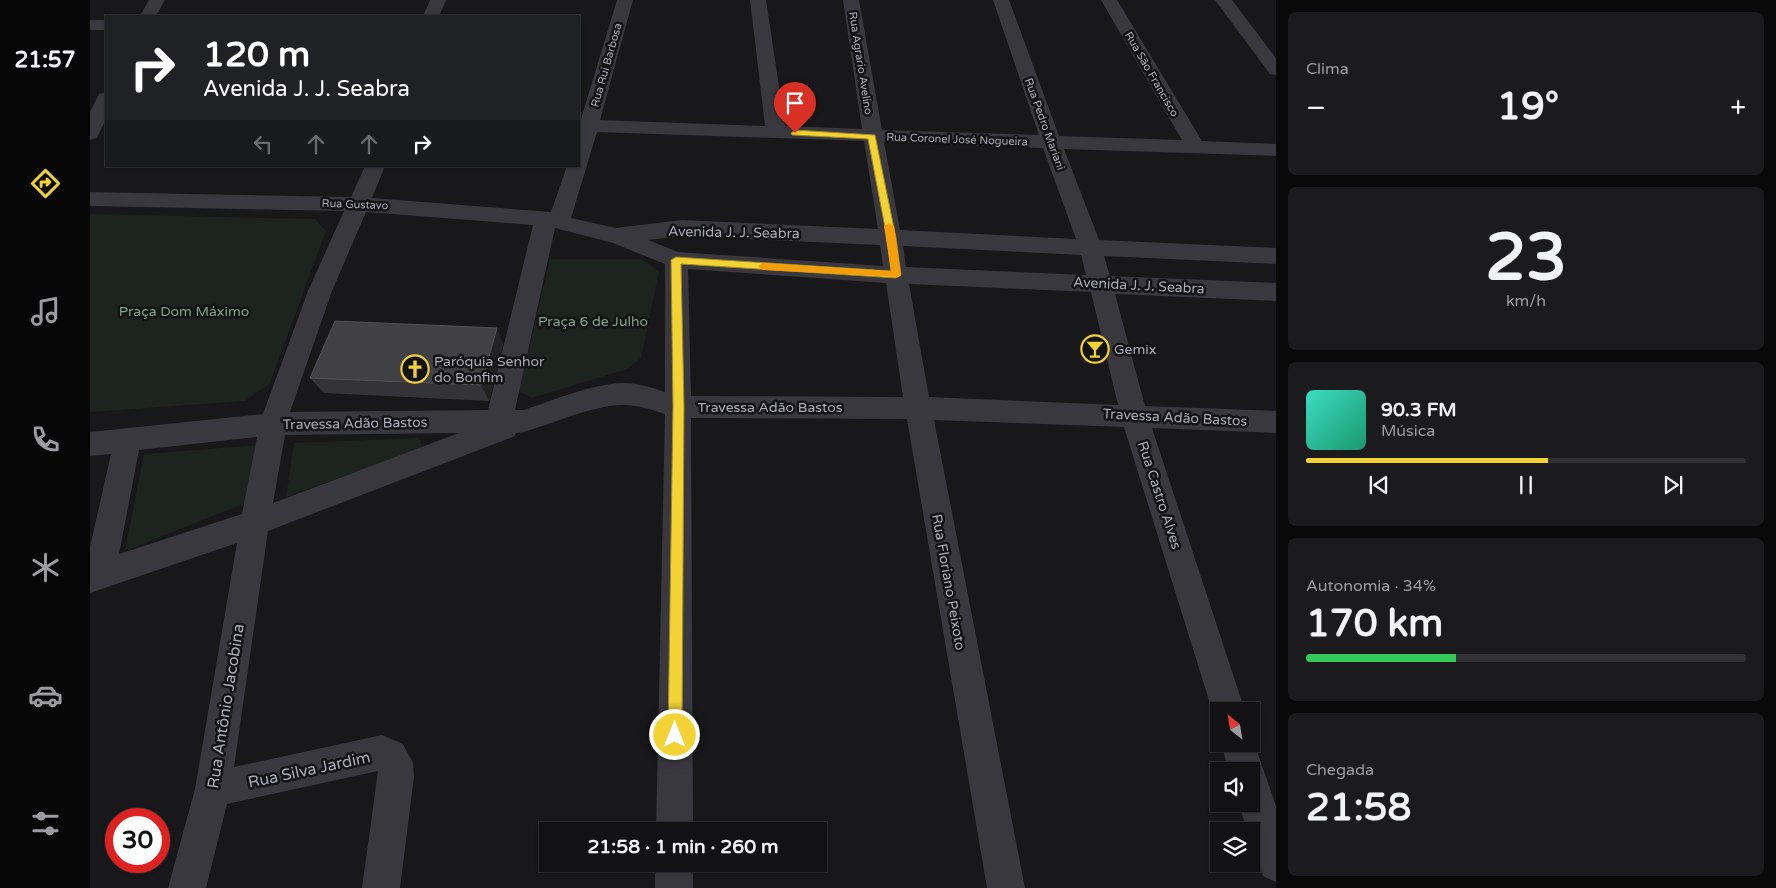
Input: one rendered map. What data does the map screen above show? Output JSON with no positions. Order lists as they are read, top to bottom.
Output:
{
  "streets": {
    "street": [
      "Rua Agrario Avelino",
      "Rua Rui Barbosa",
      "Rua São Francisco",
      "Rua Pedro Mariani",
      "Rua Coronel José Nogueira",
      "Rua Gustavo",
      "Avenida J. J. Seabra",
      "Travessa Adão Bastos",
      "Rua Castro Alves",
      "Rua Floriano Peixoto",
      "Rua Antônio Jacobina",
      "Rua Silva Jardim"
    ]
  },
  "crossings": [
    ["Rua Agrario Avelino", "Rua Coronel José Nogueira"],
    ["Rua Agrario Avelino", "Avenida J. J. Seabra"],
    ["Rua Agrario Avelino", "Rua Floriano Peixoto"],
    ["Rua Rui Barbosa", "Rua Coronel José Nogueira"],
    ["Rua São Francisco", "Rua Coronel José Nogueira"],
    ["Rua Pedro Mariani", "Rua Coronel José Nogueira"],
    ["Rua Pedro Mariani", "Avenida J. J. Seabra"],
    ["Rua Pedro Mariani", "Rua Castro Alves"],
    ["Rua Gustavo", "Avenida J. J. Seabra"],
    ["Avenida J. J. Seabra", "Rua Castro Alves"],
    ["Avenida J. J. Seabra", "Rua Floriano Peixoto"],
    ["Travessa Adão Bastos", "Rua Castro Alves"],
    ["Travessa Adão Bastos", "Rua Floriano Peixoto"],
    ["Rua Antônio Jacobina", "Rua Silva Jardim"]
  ],
  "parks": ["Praça Dom Máximo", "Praça 6 de Julho"],
  "places": {
    "bar": ["Gemix"],
    "church": ["Paróquia Senhor do Bonfim"]
  },
  "north": "top left",
  "page": {
    "tabs": "21:57",
    "tile": [
      "Clima",
      ["23", "km/h"],
      ["Autonomia · 34%", "170 km"],
      ["Chegada", "21:58"]
    ],
    "turn": ["120 m", "Avenida J. J. Seabra"],
    "heat": ["−", "19°", "+"],
    "song": ["90.3 FM", "Música"],
    "limit": "30",
    "trip": "21:58 · 1 min · 260 m"
  }
}
